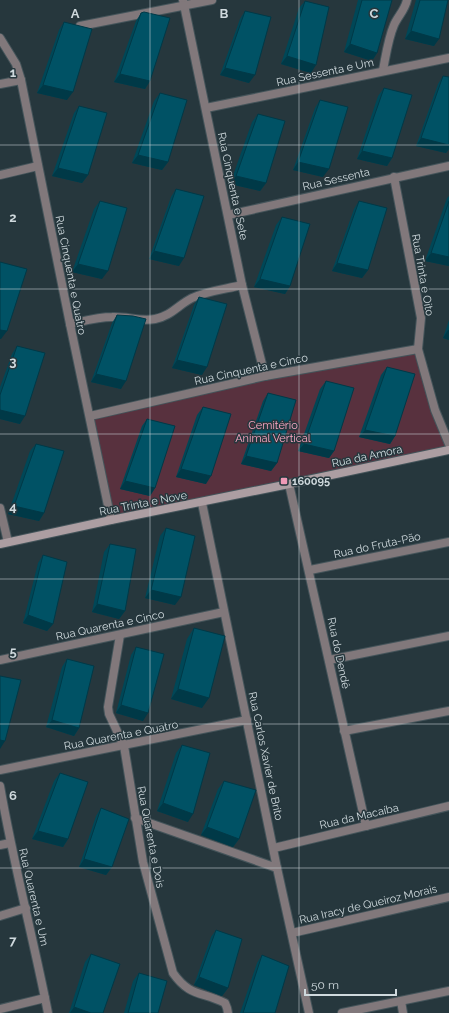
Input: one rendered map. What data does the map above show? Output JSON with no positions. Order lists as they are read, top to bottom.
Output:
{
  "streets": {
    "street": [
      "Rua Sessenta e Um",
      "Rua Sessenta",
      "Rua Cinquenta e Sete",
      "Rua Cinquenta e Quatro",
      "Rua Trinta e Oito",
      "Rua Cinquenta e Cinco",
      "Rua da Amora",
      "Rua Trinta e Nove",
      "Rua do Fruta-Pão",
      "Rua Quarenta e Cinco",
      "Rua do Dendê",
      "Rua Quarenta e Quatro",
      "Rua Carlos Xavier de Brito",
      "Rua da Macaíba",
      "Rua Quarenta e Dois",
      "Rua Quarenta e Um",
      "Rua Iracy de Queiroz Morais"
    ]
  },
  "crossings": [
    ["Rua Sessenta e Um", "Rua Cinquenta e Sete"],
    ["Rua Sessenta", "Rua Cinquenta e Sete"],
    ["Rua Sessenta", "Rua Trinta e Oito"],
    ["Rua Cinquenta e Sete", "Rua Cinquenta e Cinco"],
    ["Rua Cinquenta e Quatro", "Rua Cinquenta e Cinco"],
    ["Rua Cinquenta e Quatro", "Rua Trinta e Nove"],
    ["Rua Trinta e Oito", "Rua Cinquenta e Cinco"],
    ["Rua da Amora", "Rua Trinta e Nove"],
    ["Rua da Amora", "Rua do Dendê"],
    ["Rua Trinta e Nove", "Rua do Dendê"],
    ["Rua Trinta e Nove", "Rua Carlos Xavier de Brito"],
    ["Rua do Fruta-Pão", "Rua do Dendê"],
    ["Rua Quarenta e Cinco", "Rua Carlos Xavier de Brito"],
    ["Rua Quarenta e Cinco", "Rua Quarenta e Dois"],
    ["Rua do Dendê", "Rua da Macaíba"],
    ["Rua Quarenta e Quatro", "Rua Carlos Xavier de Brito"],
    ["Rua Quarenta e Quatro", "Rua Quarenta e Dois"],
    ["Rua Carlos Xavier de Brito", "Rua da Macaíba"],
    ["Rua Carlos Xavier de Brito", "Rua Iracy de Queiroz Morais"]
  ],
  "parks": ["Cemitério Animal Vertical"],
  "places": {
    "transit": ["160095"]
  },
  "scale_bar": "50 m",
  "grid": {
    "columns": ["A", "B", "C"],
    "rows": [
      "1",
      "2",
      "3",
      "4",
      "5",
      "6",
      "7"
    ]
  }
}
